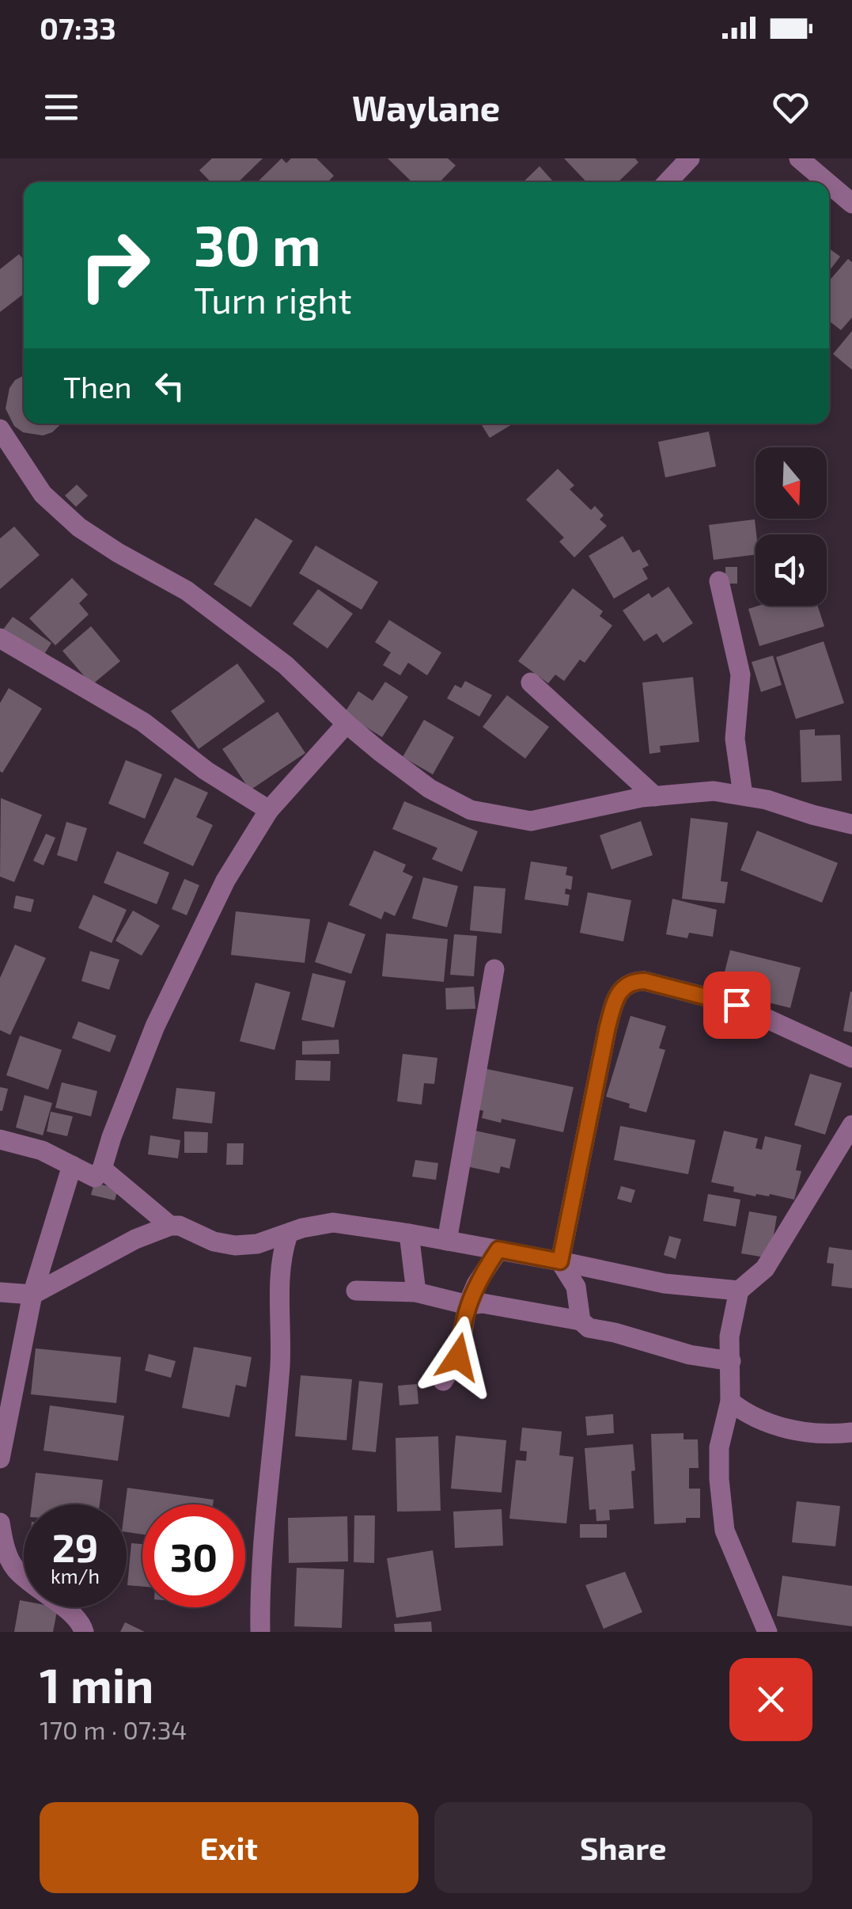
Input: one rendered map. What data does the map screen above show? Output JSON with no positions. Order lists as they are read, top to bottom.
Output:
{
  "north": "bottom",
  "page": {
    "status": "07:33",
    "header": "Waylane",
    "turn": ["30 m", "Turn right"],
    "then": "Then",
    "speed": "29 km/h",
    "limit": "30",
    "heading": ["1 min", "170 m · 07:34"],
    "buttons": ["Exit", "Share"]
  }
}
